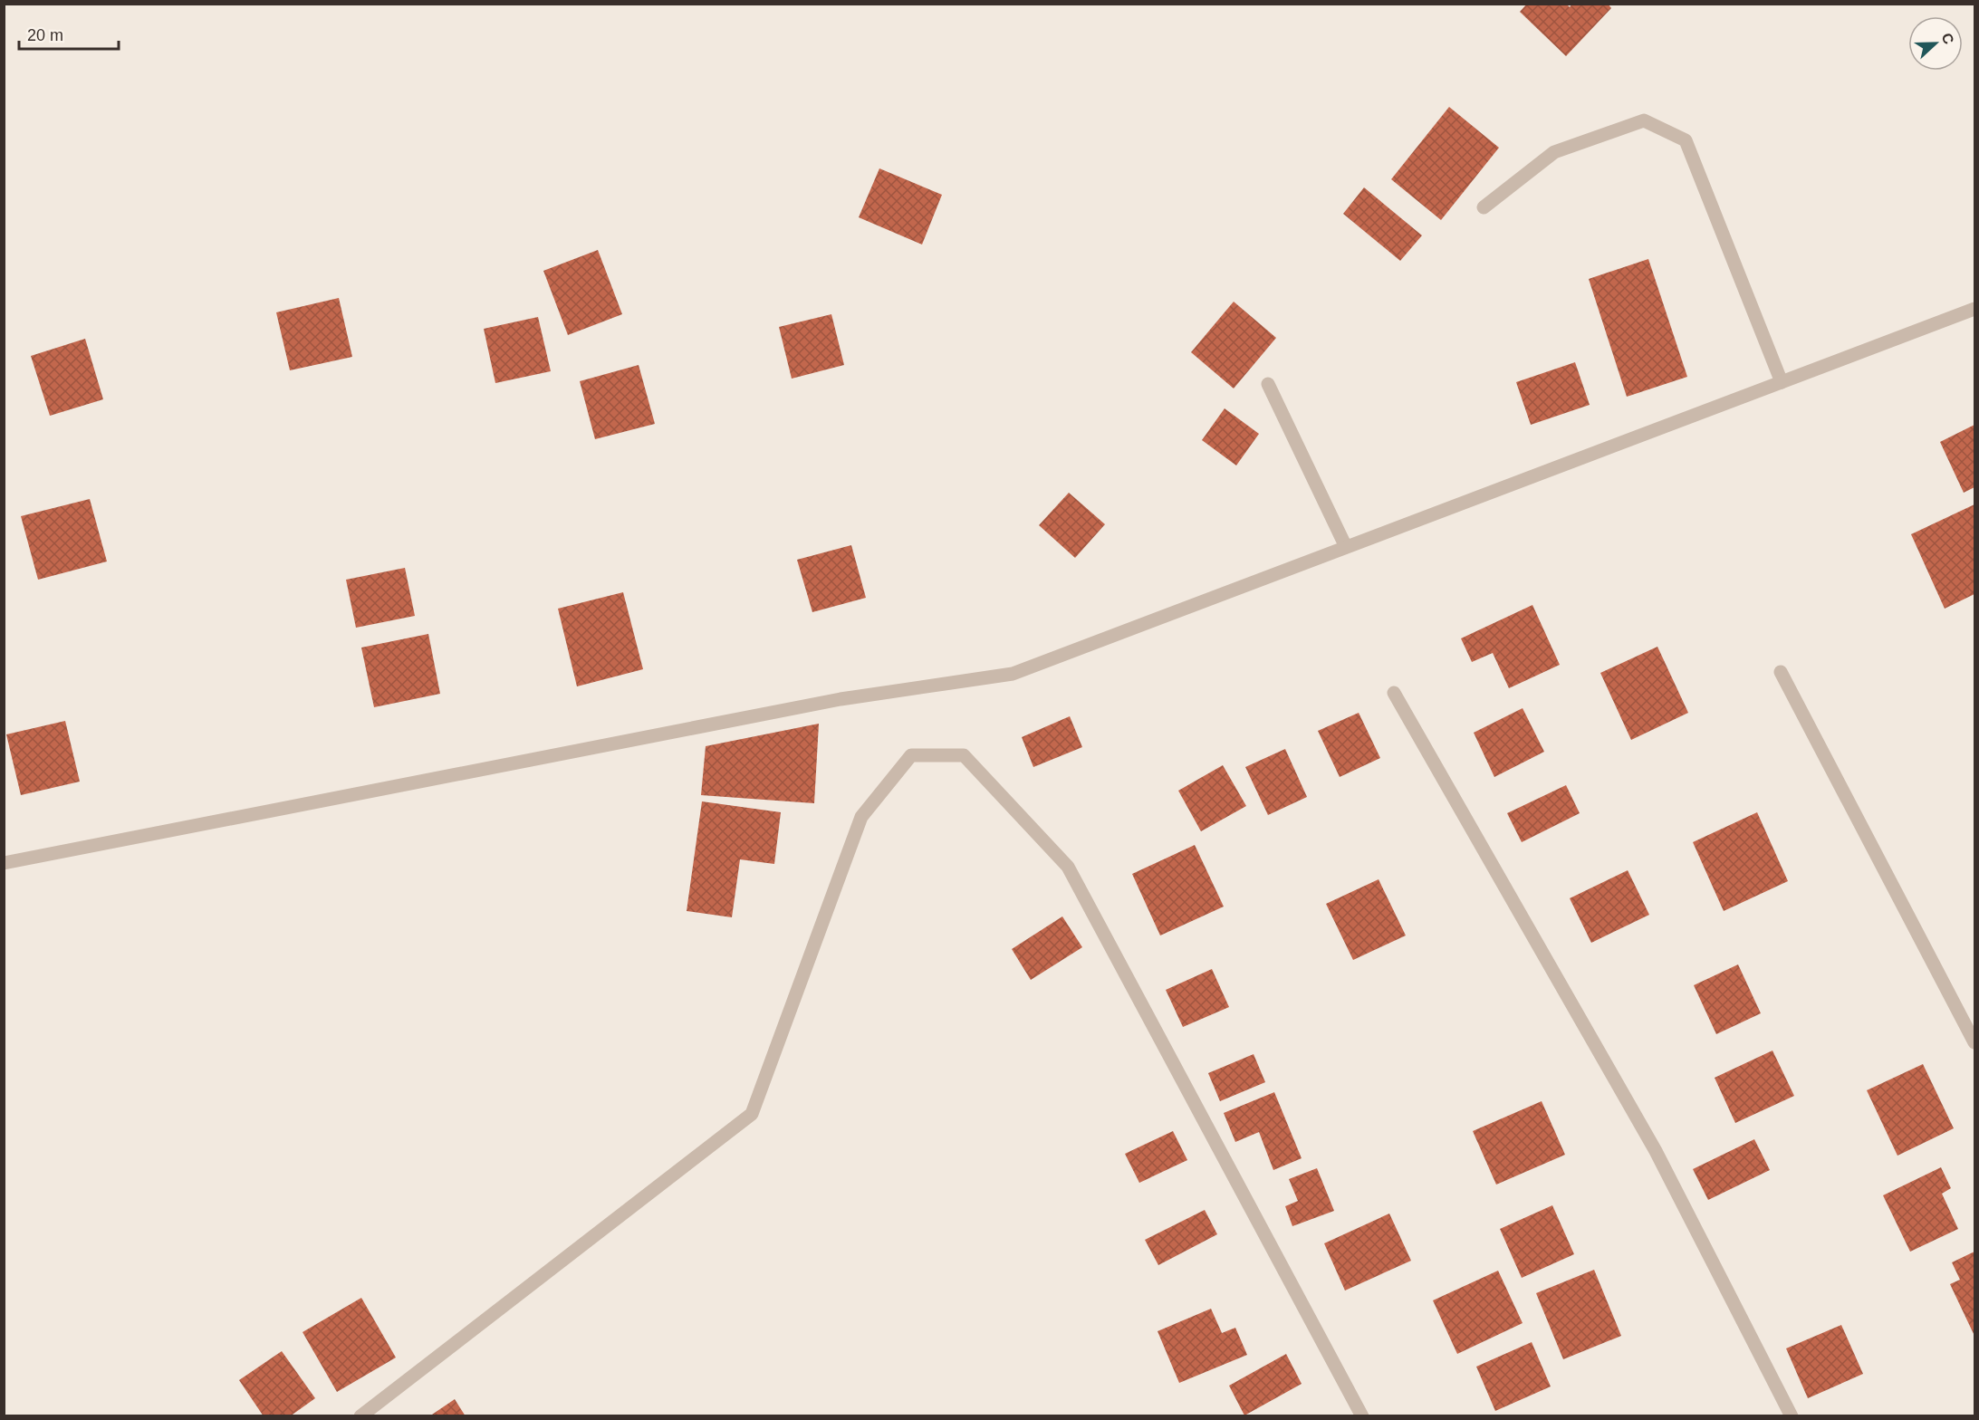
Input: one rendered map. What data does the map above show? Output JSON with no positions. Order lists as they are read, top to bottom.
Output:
{
  "scale_bar": "20 m",
  "north": "right"
}
